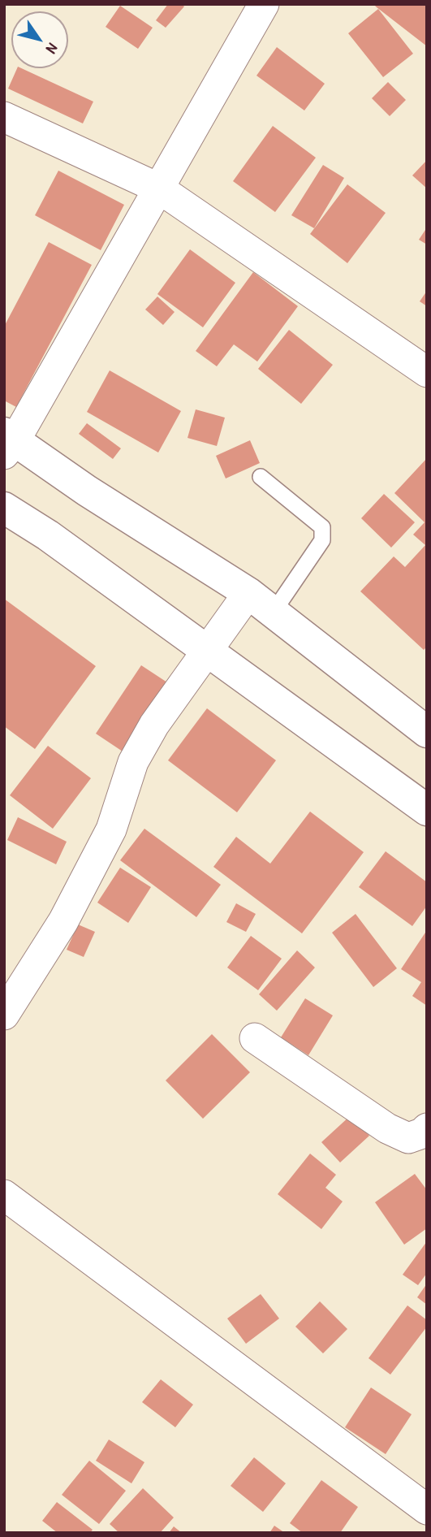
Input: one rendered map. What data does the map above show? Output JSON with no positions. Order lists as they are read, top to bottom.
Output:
{
  "north": "bottom right"
}
